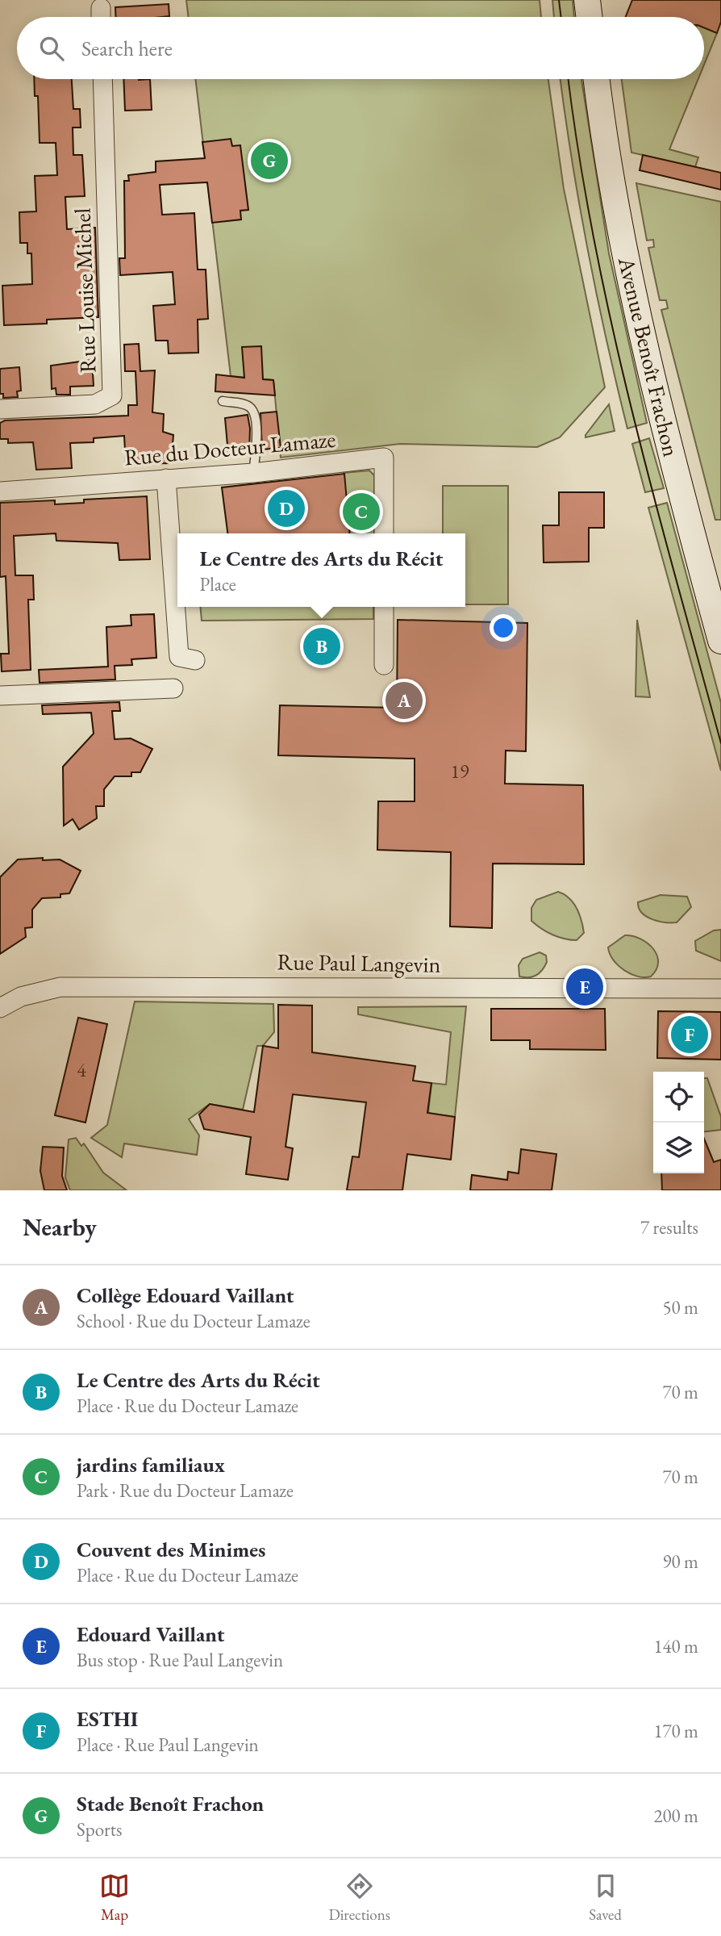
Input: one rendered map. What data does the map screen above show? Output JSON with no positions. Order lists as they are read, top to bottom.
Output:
{
  "streets": {
    "street": [
      "Rue Louise Michel",
      "Avenue Benoît Frachon",
      "Rue du Docteur Lamaze",
      "Rue Paul Langevin"
    ]
  },
  "house_numbers": ["19", "4"],
  "page": {
    "search": "Search here",
    "pins": [
      "G",
      "D",
      "C",
      "B",
      "A",
      "E",
      "F"
    ],
    "popup": ["Le Centre des Arts du Récit", "Place"],
    "heading": ["Nearby", "7 results"],
    "list": [
      {
        "mark": "A",
        "name": "Collège Edouard Vaillant",
        "note": "School · Rue du Docteur Lamaze",
        "value": "50 m"
      },
      {
        "mark": "B",
        "name": "Le Centre des Arts du Récit",
        "note": "Place · Rue du Docteur Lamaze",
        "value": "70 m"
      },
      {
        "mark": "C",
        "name": "jardins familiaux",
        "note": "Park · Rue du Docteur Lamaze",
        "value": "70 m"
      },
      {
        "mark": "D",
        "name": "Couvent des Minimes",
        "note": "Place · Rue du Docteur Lamaze",
        "value": "90 m"
      },
      {
        "mark": "E",
        "name": "Edouard Vaillant",
        "note": "Bus stop · Rue Paul Langevin",
        "value": "140 m"
      },
      {
        "mark": "F",
        "name": "ESTHI",
        "note": "Place · Rue Paul Langevin",
        "value": "170 m"
      },
      {
        "mark": "G",
        "name": "Stade Benoît Frachon",
        "note": "Sports",
        "value": "200 m"
      }
    ],
    "nav": ["Map", "Directions", "Saved"]
  }
}
